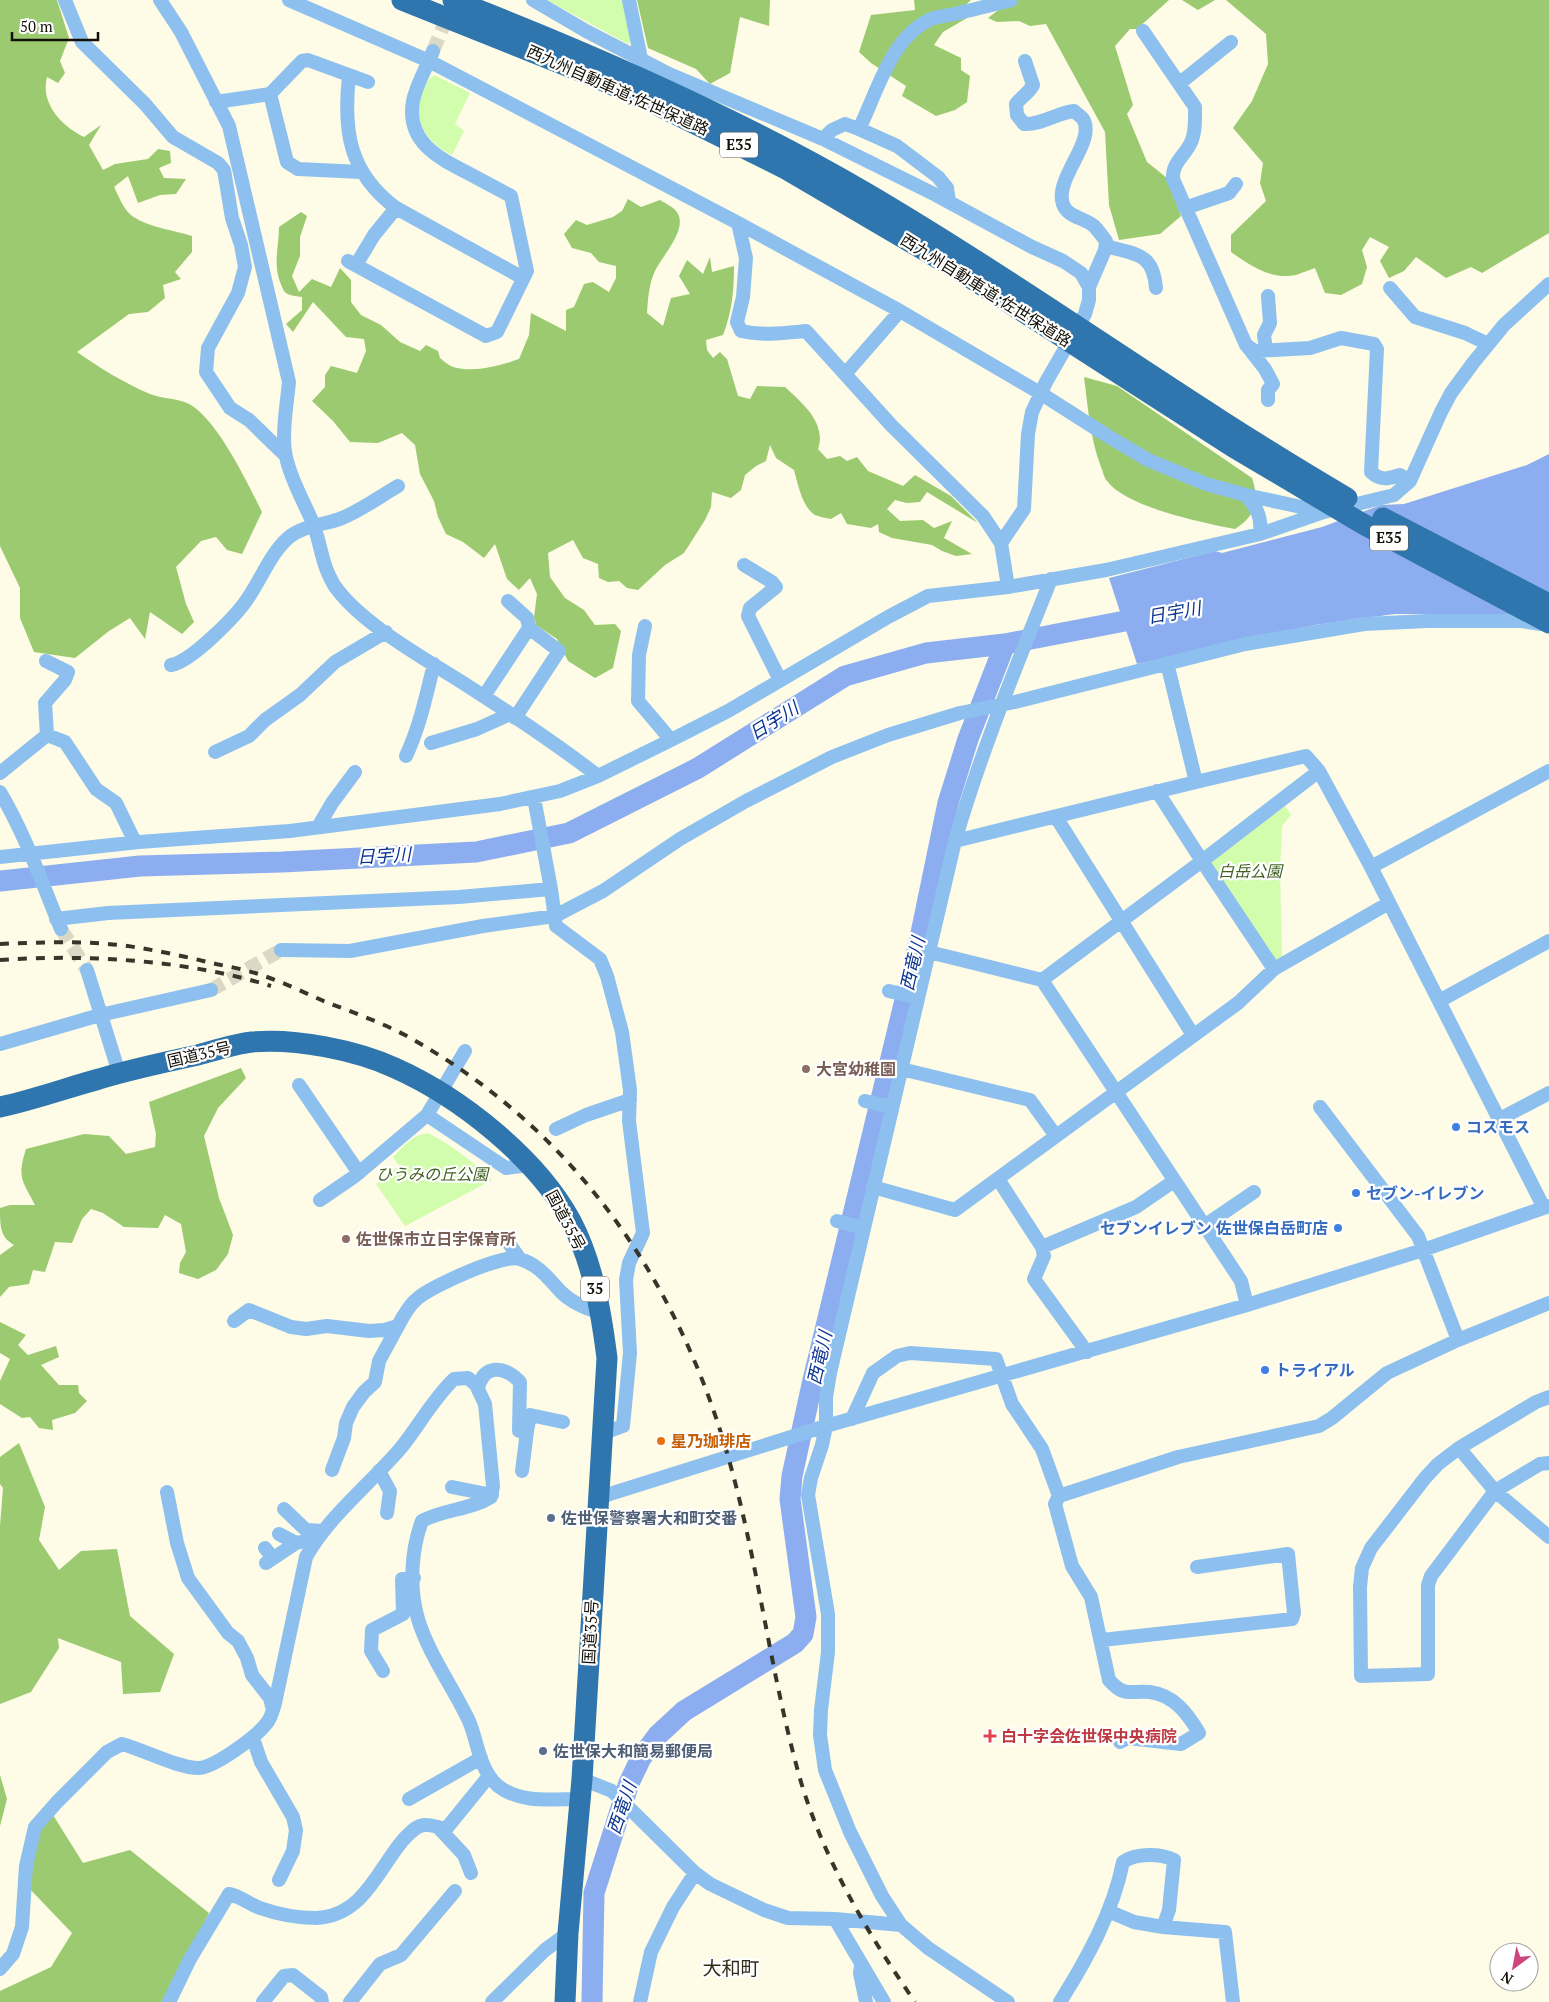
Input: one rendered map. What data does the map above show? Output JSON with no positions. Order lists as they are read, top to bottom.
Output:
{
  "streets": {
    "highway": [
      "西九州自動車道;佐世保道路",
      "E35",
      "国道35号",
      "35"
    ]
  },
  "districts": ["大和町"],
  "water": ["日宇川", "西竜川"],
  "parks": ["白岳公園", "ひうみの丘公園"],
  "places": {
    "other": [
      "大宮幼稚園",
      "コスモス",
      "セブン-イレブン",
      "セブンイレブン 佐世保白岳町店",
      "佐世保市立日宇保育所",
      "トライアル",
      "星乃珈琲店",
      "佐世保警察署大和町交番",
      "佐世保大和簡易郵便局"
    ],
    "health": ["白十字会佐世保中央病院"]
  },
  "scale_bar": "50 m",
  "north": "bottom left"
}
